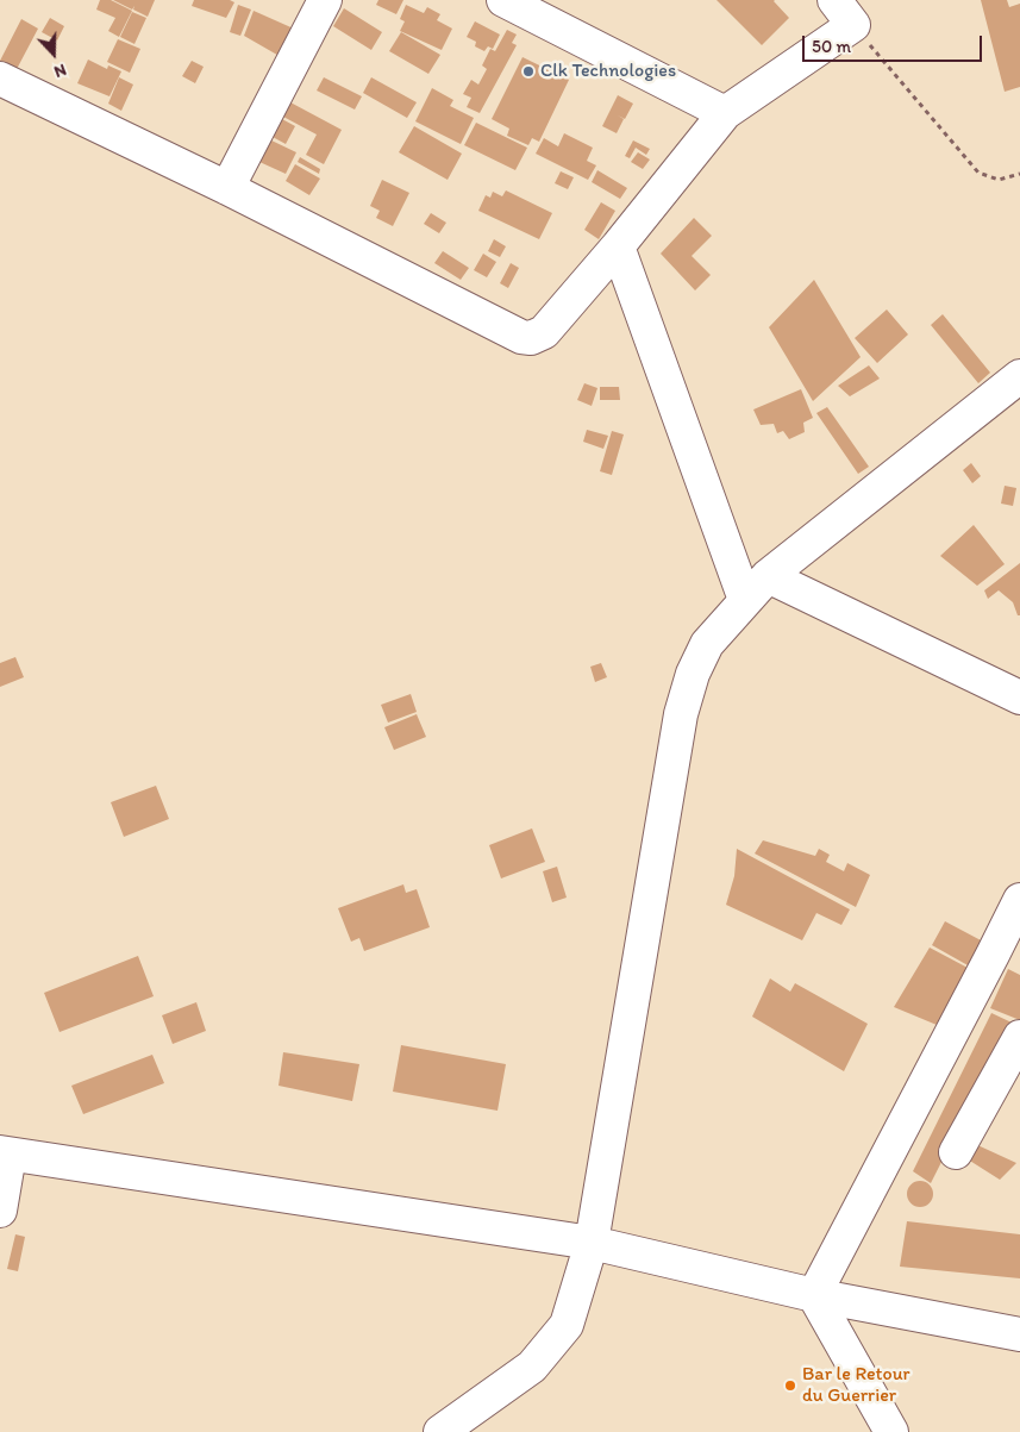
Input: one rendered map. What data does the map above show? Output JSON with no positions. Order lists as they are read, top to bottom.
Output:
{
  "places": ["Clk Technologies", "Bar le Retour du Guerrier"],
  "scale_bar": "50 m",
  "north": "bottom"
}
